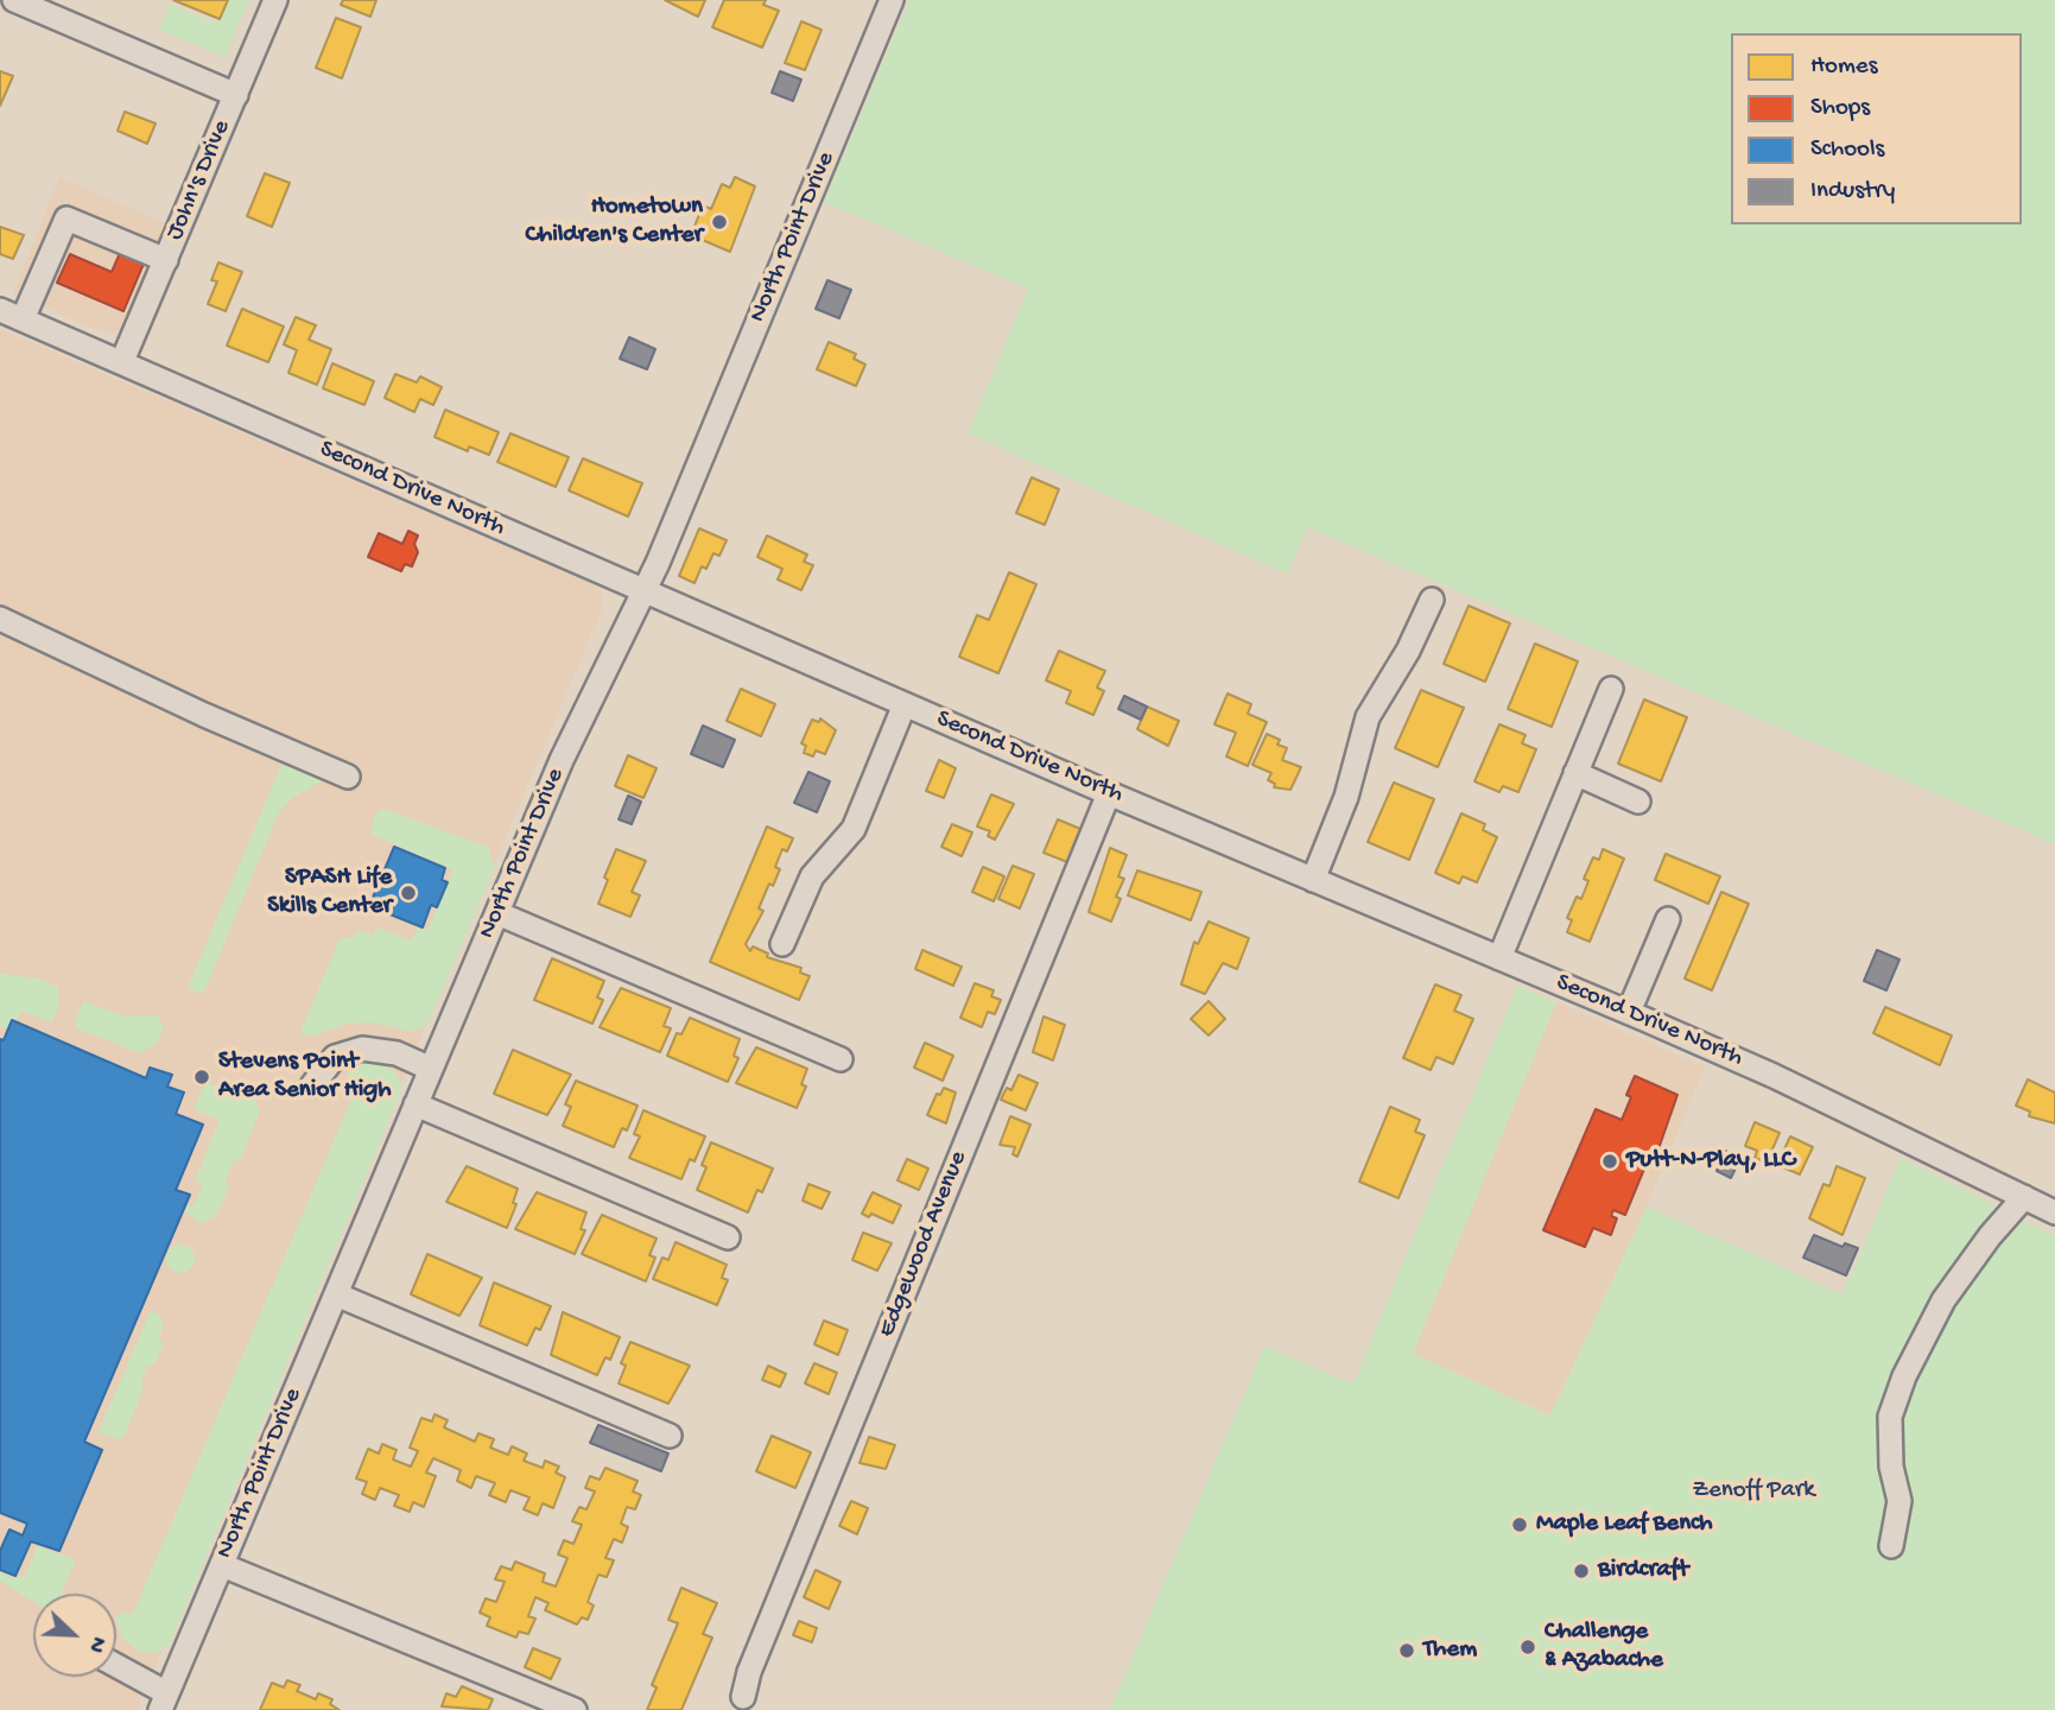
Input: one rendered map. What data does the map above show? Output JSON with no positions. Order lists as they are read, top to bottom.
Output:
{
  "streets": {
    "street": [
      "John's Drive",
      "North Point Drive",
      "Second Drive North",
      "Edgewood Avenue"
    ]
  },
  "crossings": [
    ["John's Drive", "Second Drive North"],
    ["North Point Drive", "Second Drive North"],
    ["Second Drive North", "Edgewood Avenue"]
  ],
  "parks": ["Zenoff Park"],
  "places": [
    "Hometown Children's Center",
    "SPASH Life Skills Center",
    "Stevens Point Area Senior High",
    "Putt-N-Play, LLC",
    "Maple Leaf Bench",
    "Birdcraft",
    "Challenge & Azabache",
    "Them"
  ],
  "legend": [
    "Homes",
    "Shops",
    "Schools",
    "Industry"
  ],
  "north": "bottom right"
}
